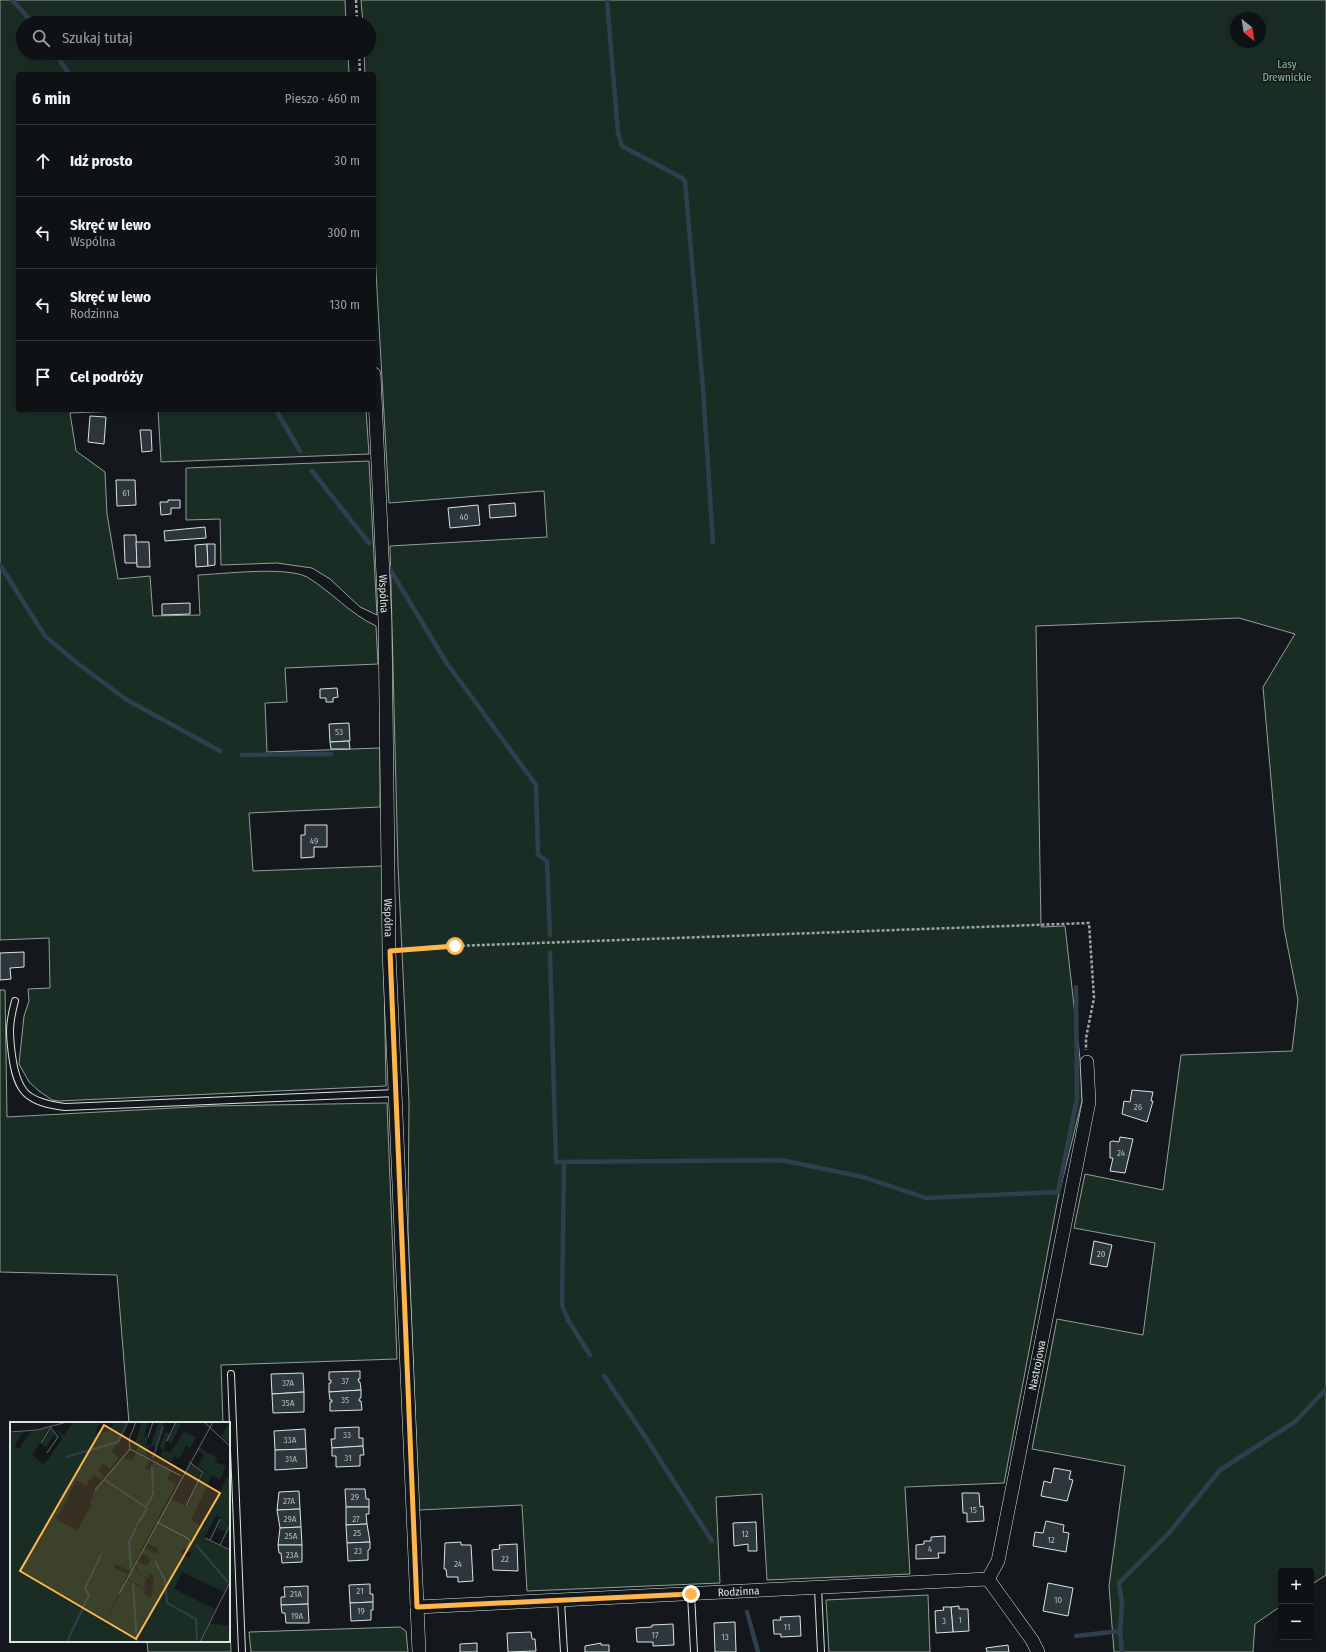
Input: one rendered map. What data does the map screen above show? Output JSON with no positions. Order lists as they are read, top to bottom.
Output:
{
  "streets": {
    "street": ["Wspólna", "Nastrojowa", "Rodzinna"]
  },
  "crossings": [
    ["Wspólna", "Rodzinna"],
    ["Nastrojowa", "Rodzinna"]
  ],
  "parks": ["Lasy Drewnickie"],
  "house_numbers": [
    "61",
    "40",
    "53",
    "49",
    "26",
    "24",
    "20",
    "37",
    "37A",
    "35",
    "35A",
    "33",
    "33A",
    "31",
    "31A",
    "29",
    "27A",
    "15",
    "29A",
    "27",
    "25",
    "12",
    "25A",
    "12",
    "4",
    "23",
    "23A",
    "22",
    "24",
    "21",
    "21A",
    "10",
    "19",
    "19A",
    "1",
    "3",
    "11",
    "17",
    "13"
  ],
  "north": "bottom right",
  "page": {
    "search": "Szukaj tutaj",
    "heading": ["6 min", "Pieszo · 460 m"],
    "list": [
      ["Idź prosto", "30 m"],
      ["Skręć w lewo", "Wspólna", "300 m"],
      ["Skręć w lewo", "Rodzinna", "130 m"],
      "Cel podróży"
    ],
    "map_buttons": ["+", "−"]
  }
}
